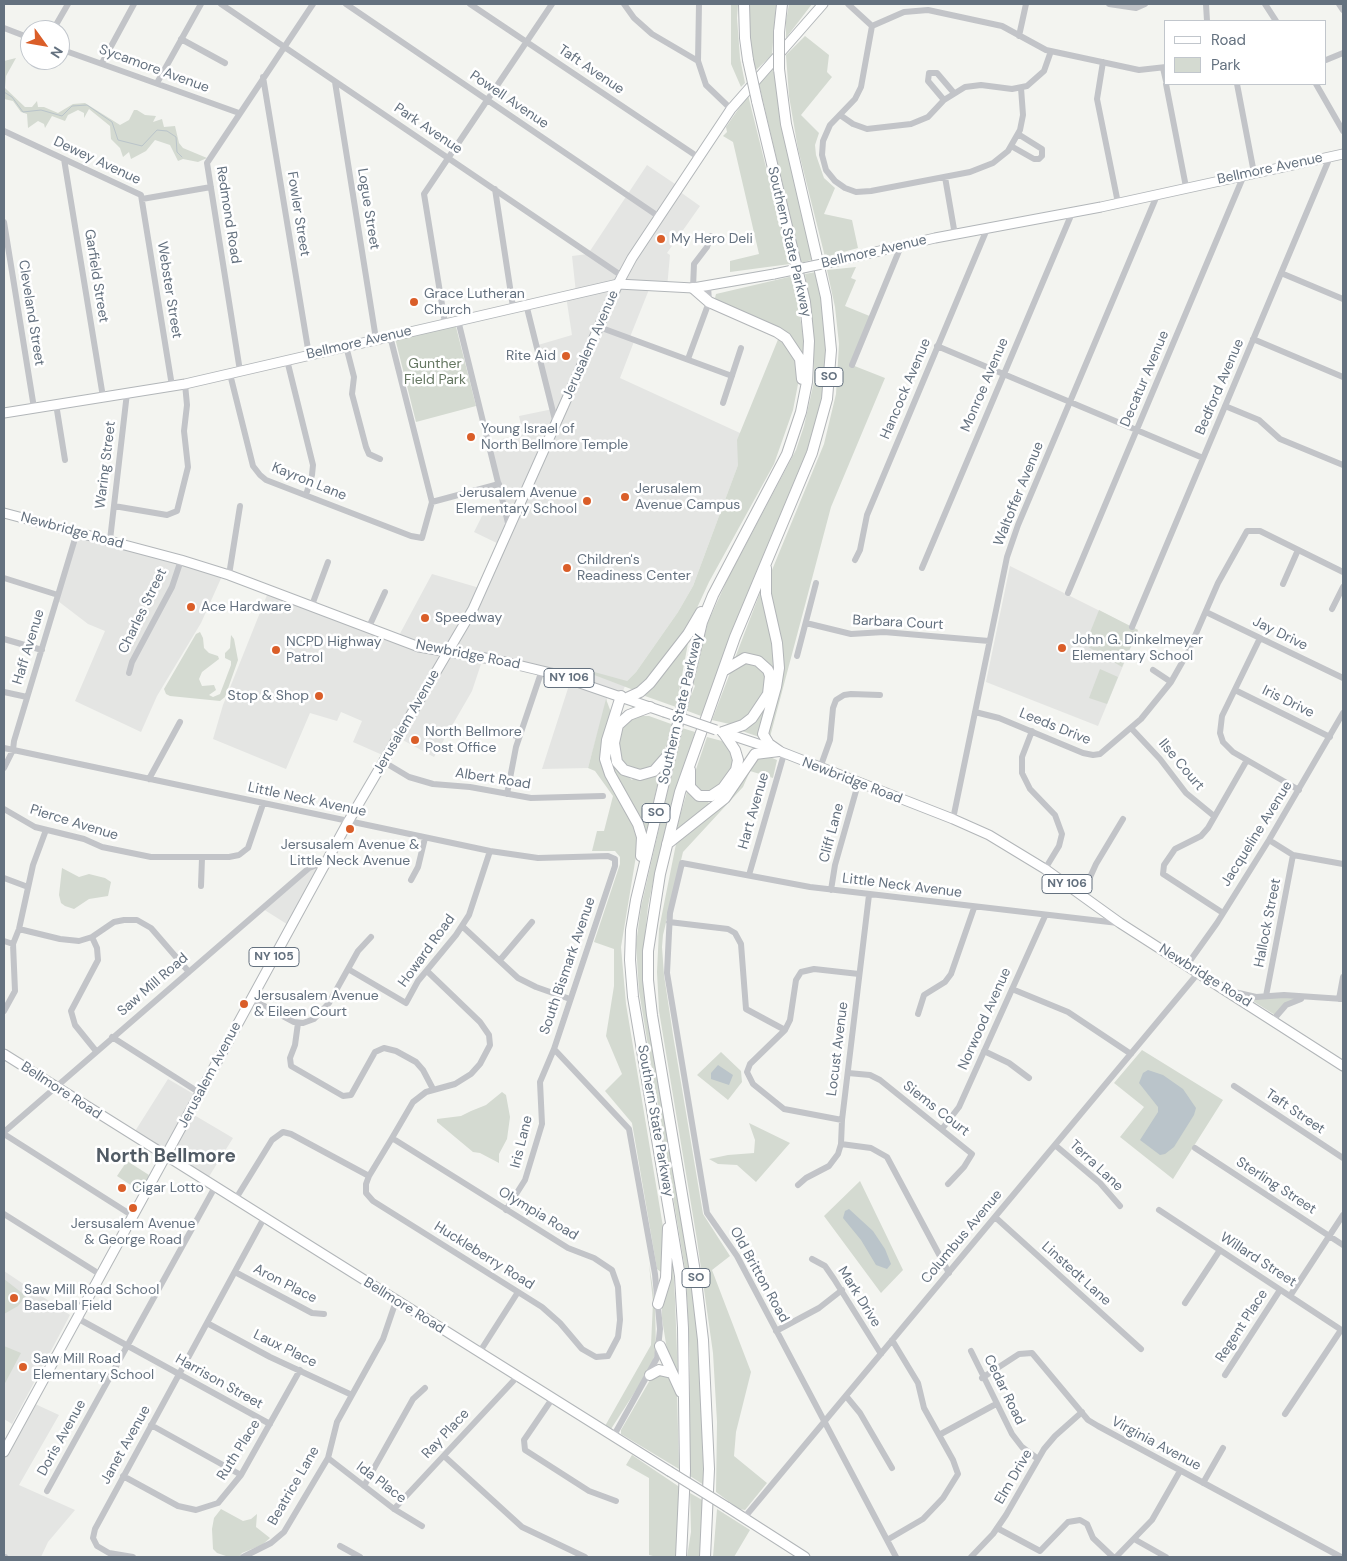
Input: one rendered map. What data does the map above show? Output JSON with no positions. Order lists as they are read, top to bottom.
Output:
{
  "streets": {
    "highway": ["Southern State Parkway", "SO"],
    "main road": [
      "Bellmore Avenue",
      "Jerusalem Avenue",
      "Newbridge Road",
      "NY 106",
      "NY 105",
      "Bellmore Road"
    ],
    "street": [
      "Sycamore Avenue",
      "Taft Avenue",
      "Powell Avenue",
      "Park Avenue",
      "Dewey Avenue",
      "Logue Street",
      "Fowler Street",
      "Redmond Road",
      "Garfield Street",
      "Webster Street",
      "Cleveland Street",
      "Decatur Avenue",
      "Monroe Avenue",
      "Bedford Avenue",
      "Hancock Avenue",
      "Waring Street",
      "Kayron Lane",
      "Waltoffer Avenue",
      "Charles Street",
      "Barbara Court",
      "Jay Drive",
      "Haff Avenue",
      "Iris Drive",
      "Leeds Drive",
      "Ilse Court",
      "Albert Road",
      "Little Neck Avenue",
      "Hart Avenue",
      "Pierce Avenue",
      "Cliff Lane",
      "Jacqueline Avenue",
      "Hallock Street",
      "Howard Road",
      "South Bismark Avenue",
      "Saw Mill Road",
      "Norwood Avenue",
      "Locust Avenue",
      "Siems Court",
      "Taft Street",
      "Iris Lane",
      "Terra Lane",
      "Sterling Street",
      "Olympia Road",
      "Columbus Avenue",
      "Huckleberry Road",
      "Willard Street",
      "Linstedt Lane",
      "Old Britton Road",
      "Aron Place",
      "Mark Drive",
      "Regent Place",
      "Laux Place",
      "Harrison Street",
      "Cedar Road",
      "Ray Place",
      "Doris Avenue",
      "Virginia Avenue",
      "Janet Avenue",
      "Ruth Place",
      "Elm Drive",
      "Ida Place",
      "Beatrice Lane"
    ]
  },
  "crossings": [
    ["Sycamore Avenue", "Redmond Road"],
    ["Taft Avenue", "Jerusalem Avenue"],
    ["Powell Avenue", "Jerusalem Avenue"],
    ["Park Avenue", "Bellmore Avenue"],
    ["Park Avenue", "Logue Street"],
    ["Park Avenue", "Redmond Road"],
    ["Park Avenue", "Jerusalem Avenue"],
    ["Dewey Avenue", "Redmond Road"],
    ["Dewey Avenue", "Garfield Street"],
    ["Dewey Avenue", "Webster Street"],
    ["Bellmore Avenue", "Logue Street"],
    ["Bellmore Avenue", "Fowler Street"],
    ["Bellmore Avenue", "Redmond Road"],
    ["Bellmore Avenue", "Garfield Street"],
    ["Bellmore Avenue", "Webster Street"],
    ["Bellmore Avenue", "Cleveland Street"],
    ["Bellmore Avenue", "Jerusalem Avenue"],
    ["Bellmore Avenue", "Decatur Avenue"],
    ["Bellmore Avenue", "Monroe Avenue"],
    ["Bellmore Avenue", "Bedford Avenue"],
    ["Bellmore Avenue", "Hancock Avenue"],
    ["Bellmore Avenue", "Waring Street"],
    ["Bellmore Avenue", "Kayron Lane"],
    ["Bellmore Avenue", "Waltoffer Avenue"],
    ["Fowler Street", "Redmond Road"],
    ["Jerusalem Avenue", "Newbridge Road"],
    ["Jerusalem Avenue", "Albert Road"],
    ["Jerusalem Avenue", "Little Neck Avenue"],
    ["Jerusalem Avenue", "Saw Mill Road"],
    ["Jerusalem Avenue", "Bellmore Road"],
    ["Jerusalem Avenue", "Harrison Street"],
    ["Waring Street", "Newbridge Road"],
    ["Waltoffer Avenue", "Newbridge Road"],
    ["Waltoffer Avenue", "Barbara Court"],
    ["Waltoffer Avenue", "Leeds Drive"],
    ["Newbridge Road", "Charles Street"],
    ["Newbridge Road", "Haff Avenue"],
    ["Newbridge Road", "Little Neck Avenue"],
    ["Newbridge Road", "Hart Avenue"],
    ["Newbridge Road", "Cliff Lane"],
    ["Newbridge Road", "Jacqueline Avenue"],
    ["Newbridge Road", "Columbus Avenue"],
    ["Jay Drive", "Leeds Drive"],
    ["Haff Avenue", "Little Neck Avenue"],
    ["Iris Drive", "Jacqueline Avenue"],
    ["Leeds Drive", "Ilse Court"],
    ["Little Neck Avenue", "Hart Avenue"],
    ["Little Neck Avenue", "Pierce Avenue"],
    ["Little Neck Avenue", "Cliff Lane"],
    ["Little Neck Avenue", "Howard Road"],
    ["Little Neck Avenue", "South Bismark Avenue"],
    ["Little Neck Avenue", "Norwood Avenue"],
    ["Little Neck Avenue", "Locust Avenue"],
    ["Little Neck Avenue", "Old Britton Road"],
    ["South Bismark Avenue", "Bellmore Road"],
    ["South Bismark Avenue", "Iris Lane"],
    ["Saw Mill Road", "Bellmore Road"],
    ["Norwood Avenue", "Siems Court"],
    ["Locust Avenue", "Siems Court"],
    ["Bellmore Road", "Columbus Avenue"],
    ["Bellmore Road", "Ray Place"],
    ["Bellmore Road", "Doris Avenue"],
    ["Bellmore Road", "Janet Avenue"],
    ["Bellmore Road", "Beatrice Lane"],
    ["Iris Lane", "Olympia Road"],
    ["Terra Lane", "Columbus Avenue"],
    ["Olympia Road", "Huckleberry Road"],
    ["Columbus Avenue", "Linstedt Lane"],
    ["Columbus Avenue", "Old Britton Road"],
    ["Columbus Avenue", "Mark Drive"],
    ["Willard Street", "Regent Place"],
    ["Aron Place", "Janet Avenue"],
    ["Laux Place", "Janet Avenue"],
    ["Laux Place", "Ruth Place"],
    ["Laux Place", "Beatrice Lane"],
    ["Harrison Street", "Doris Avenue"],
    ["Harrison Street", "Janet Avenue"],
    ["Harrison Street", "Ruth Place"],
    ["Cedar Road", "Virginia Avenue"],
    ["Cedar Road", "Elm Drive"],
    ["Ray Place", "Ida Place"],
    ["Virginia Avenue", "Elm Drive"],
    ["Janet Avenue", "Ruth Place"],
    ["Ida Place", "Beatrice Lane"]
  ],
  "districts": ["North Bellmore"],
  "parks": ["Gunther Field Park"],
  "places": [
    "My Hero Deli",
    "Grace Lutheran Church",
    "Rite Aid",
    "Young Israel of North Bellmore Temple",
    "Jerusalem Avenue Campus",
    "Jerusalem Avenue Elementary School",
    "Children's Readiness Center",
    "Ace Hardware",
    "Speedway",
    "John G. Dinkelmeyer Elementary School",
    "NCPD Highway Patrol",
    "Stop & Shop",
    "North Bellmore Post Office",
    "Jersusalem Avenue & Little Neck Avenue",
    "Jersusalem Avenue & Eileen Court",
    "Cigar Lotto",
    "Jersusalem Avenue & George Road",
    "Saw Mill Road School Baseball Field",
    "Saw Mill Road Elementary School"
  ],
  "legend": ["Road", "Park"],
  "north": "bottom right"
}
